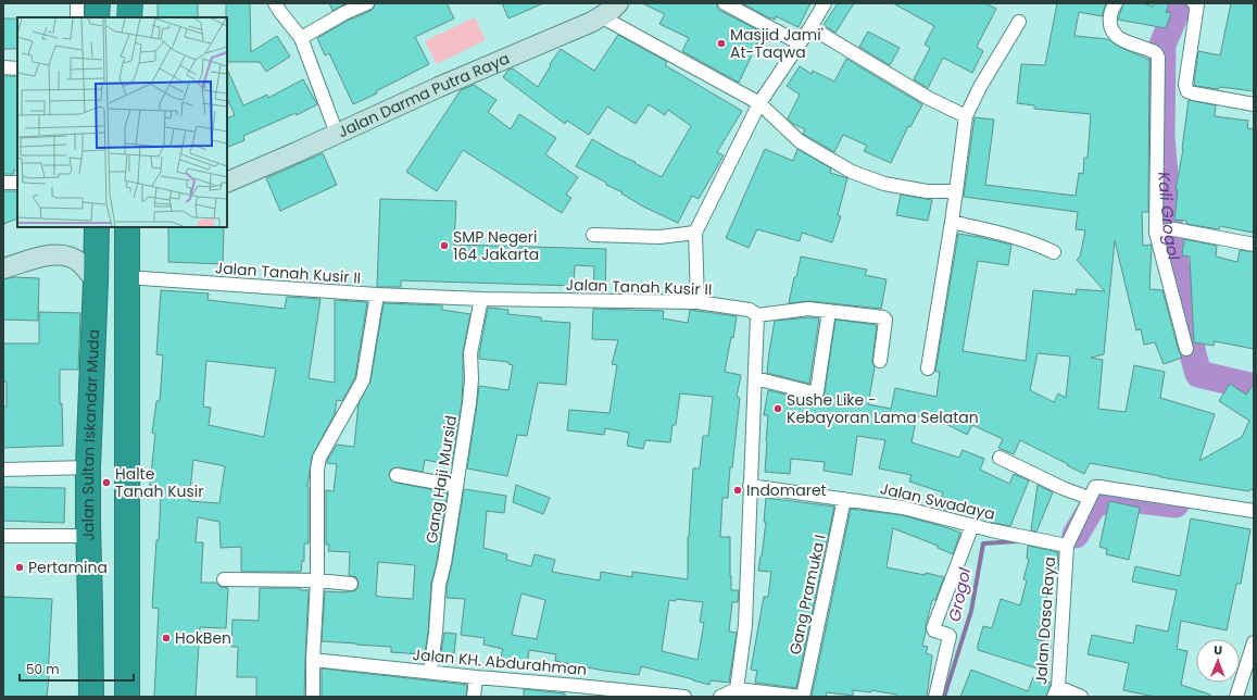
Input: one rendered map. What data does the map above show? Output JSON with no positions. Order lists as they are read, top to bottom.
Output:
{
  "streets": {
    "highway": ["Jalan Sultan Iskandar Muda"],
    "street": [
      "Jalan Darma Putra Raya",
      "Jalan Tanah Kusir II",
      "Gang Haji Mursid",
      "Jalan Swadaya",
      "Gang Pramuka I",
      "Jalan Dasa Raya",
      "Jalan KH. Abdurahman"
    ]
  },
  "crossings": [
    ["Jalan Tanah Kusir II", "Gang Haji Mursid"],
    ["Gang Haji Mursid", "Jalan KH. Abdurahman"],
    ["Jalan Swadaya", "Gang Pramuka I"],
    ["Jalan Swadaya", "Jalan Dasa Raya"]
  ],
  "water": ["Kali Grogol", "Grogol"],
  "places": [
    "Masjid Jami' At-Taqwa",
    "SMP Negeri 164 Jakarta",
    "Sushe Like - Kebayoran Lama Selatan",
    "Halte Tanah Kusir",
    "Indomaret",
    "Pertamina",
    "HokBen"
  ],
  "scale_bar": "50 m",
  "north": "top"
}
